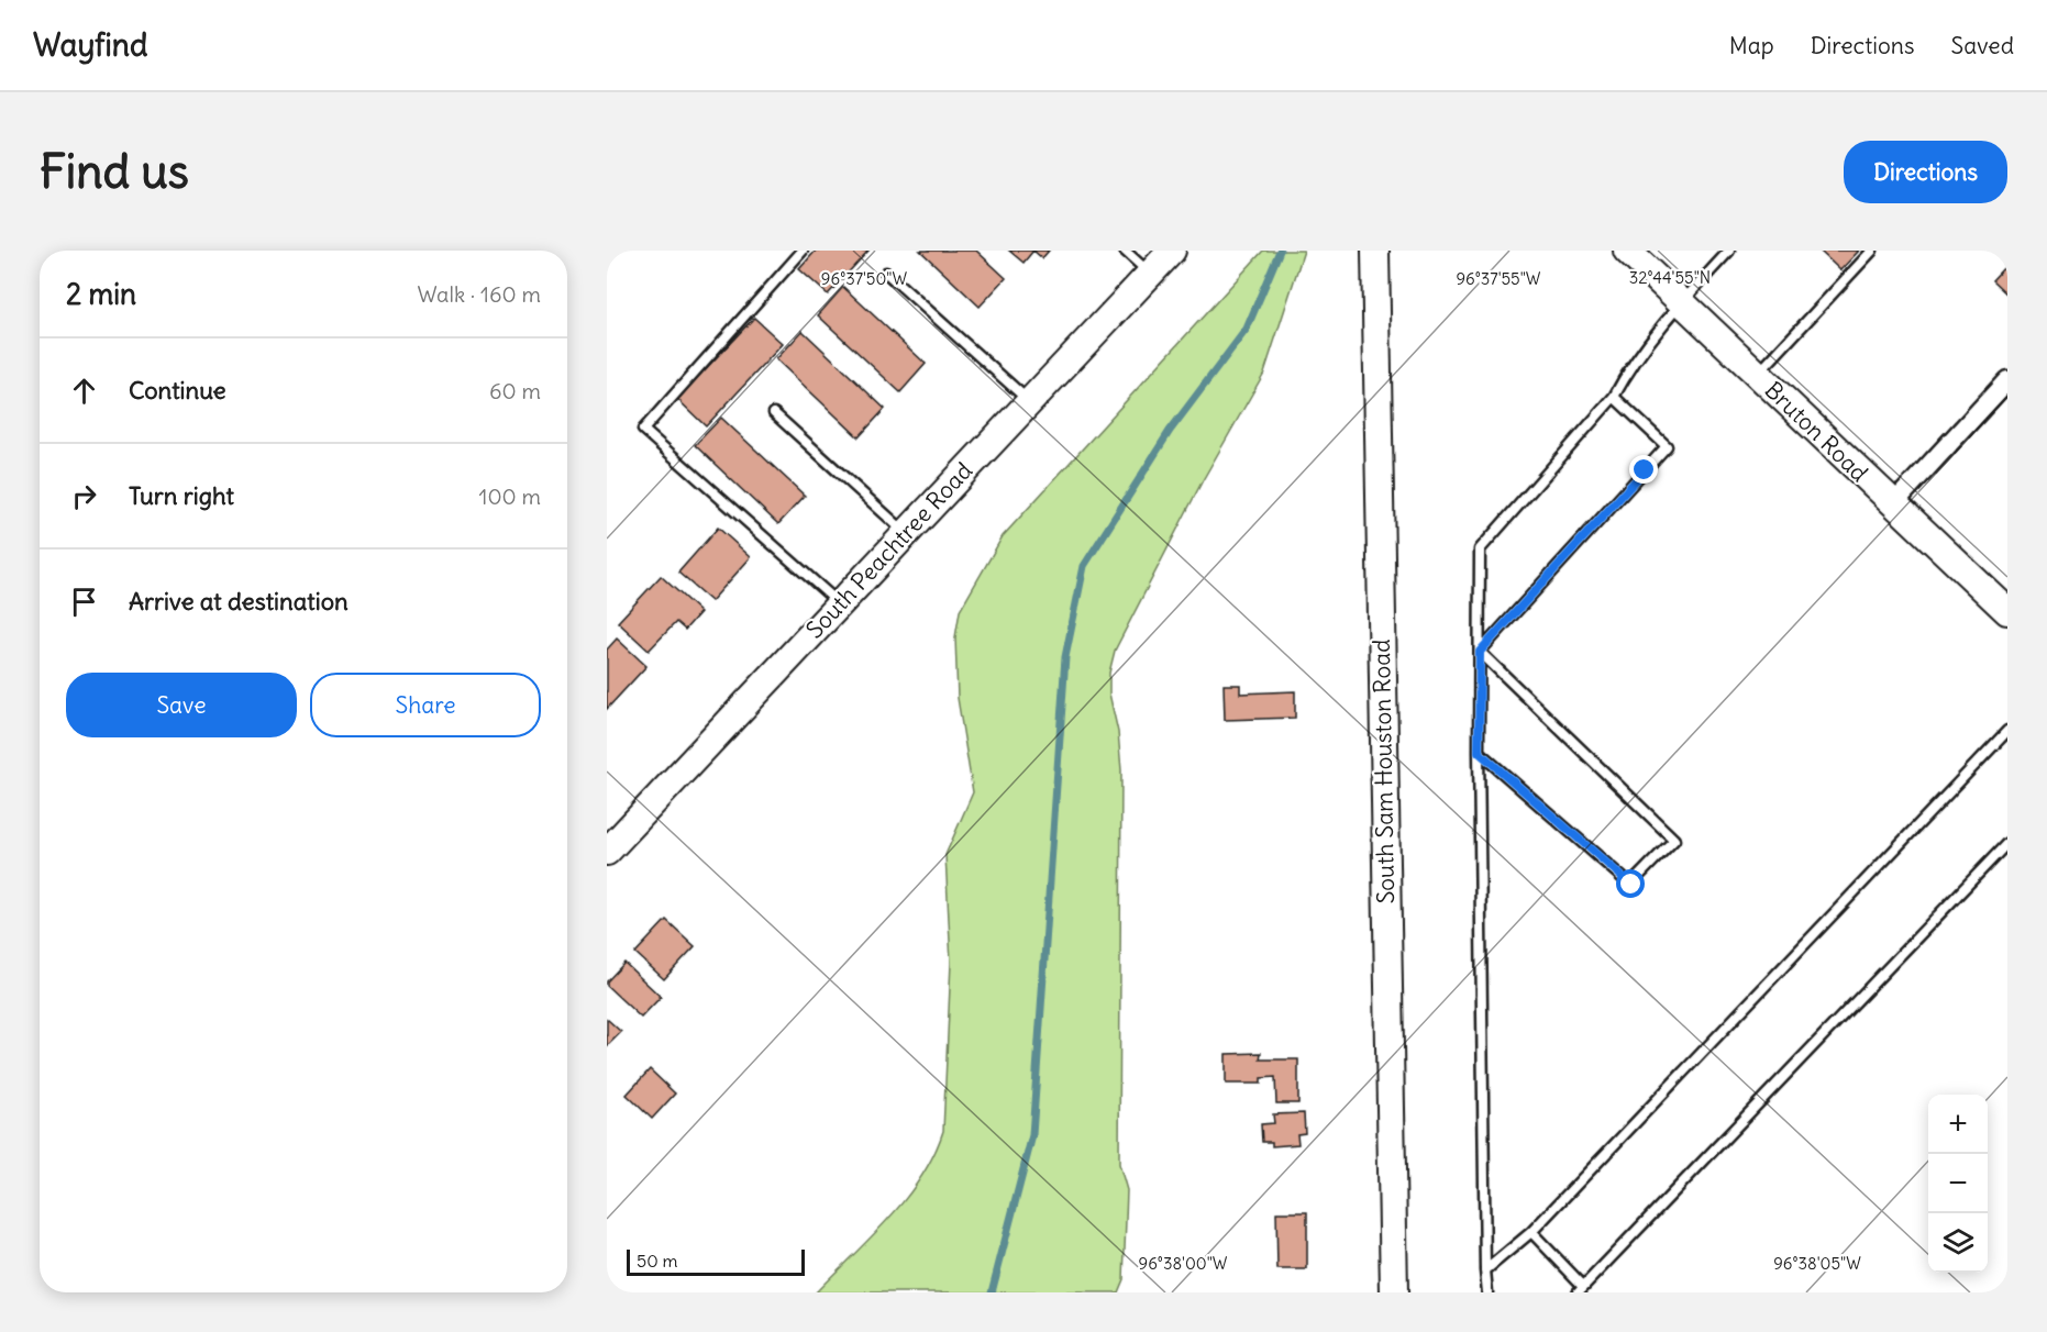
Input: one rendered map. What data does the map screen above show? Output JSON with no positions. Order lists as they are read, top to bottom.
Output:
{
  "streets": {
    "main road": ["Bruton Road", "South Peachtree Road", "South Sam Houston Road"]
  },
  "scale_bar": "50 m",
  "page": {
    "header": "Wayfind",
    "nav": ["Map", "Directions", "Saved"],
    "buttons": [
      "Directions",
      ["Save", "Share"]
    ],
    "title": "Find us",
    "heading": ["2 min", "Walk · 160 m"],
    "list": [
      ["Continue", "60 m"],
      ["Turn right", "100 m"],
      "Arrive at destination"
    ],
    "map_buttons": ["+", "−"],
    "scale": "50 m"
  },
  "coordinates": [
    "32°44'55\"N",
    "96°37'50\"W",
    "96°37'55\"W",
    "96°38'00\"W",
    "96°38'05\"W"
  ]
}
